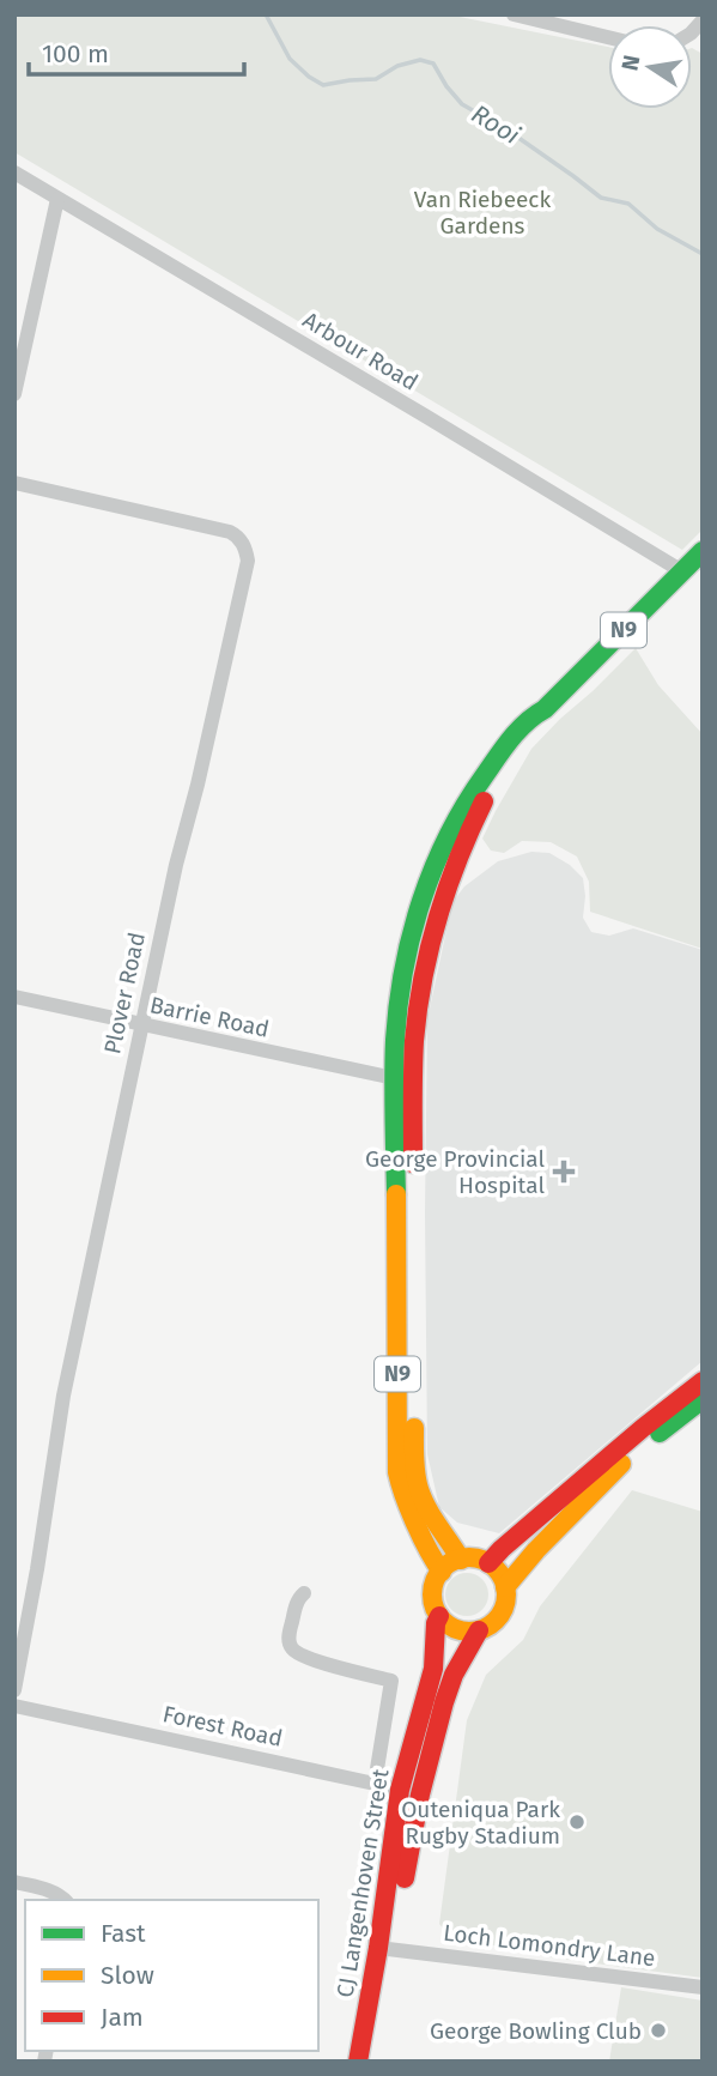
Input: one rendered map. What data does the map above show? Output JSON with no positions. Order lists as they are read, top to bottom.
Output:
{
  "streets": {
    "main road": ["N9", "CJ Langenhoven Street"],
    "street": [
      "Arbour Road",
      "Plover Road",
      "Barrie Road",
      "Forest Road",
      "Loch Lomondry Lane"
    ]
  },
  "crossings": [
    ["Arbour Road", "N9"],
    ["N9", "Barrie Road"],
    ["N9", "CJ Langenhoven Street"],
    ["Plover Road", "Barrie Road"],
    ["Forest Road", "CJ Langenhoven Street"],
    ["CJ Langenhoven Street", "Loch Lomondry Lane"]
  ],
  "water": ["Rooi"],
  "parks": ["Van Riebeeck Gardens"],
  "places": {
    "health": ["George Provincial Hospital"],
    "other": ["Outeniqua Park Rugby Stadium", "George Bowling Club"]
  },
  "legend": ["Fast", "Slow", "Jam"],
  "scale_bar": "100 m",
  "north": "left"
}
